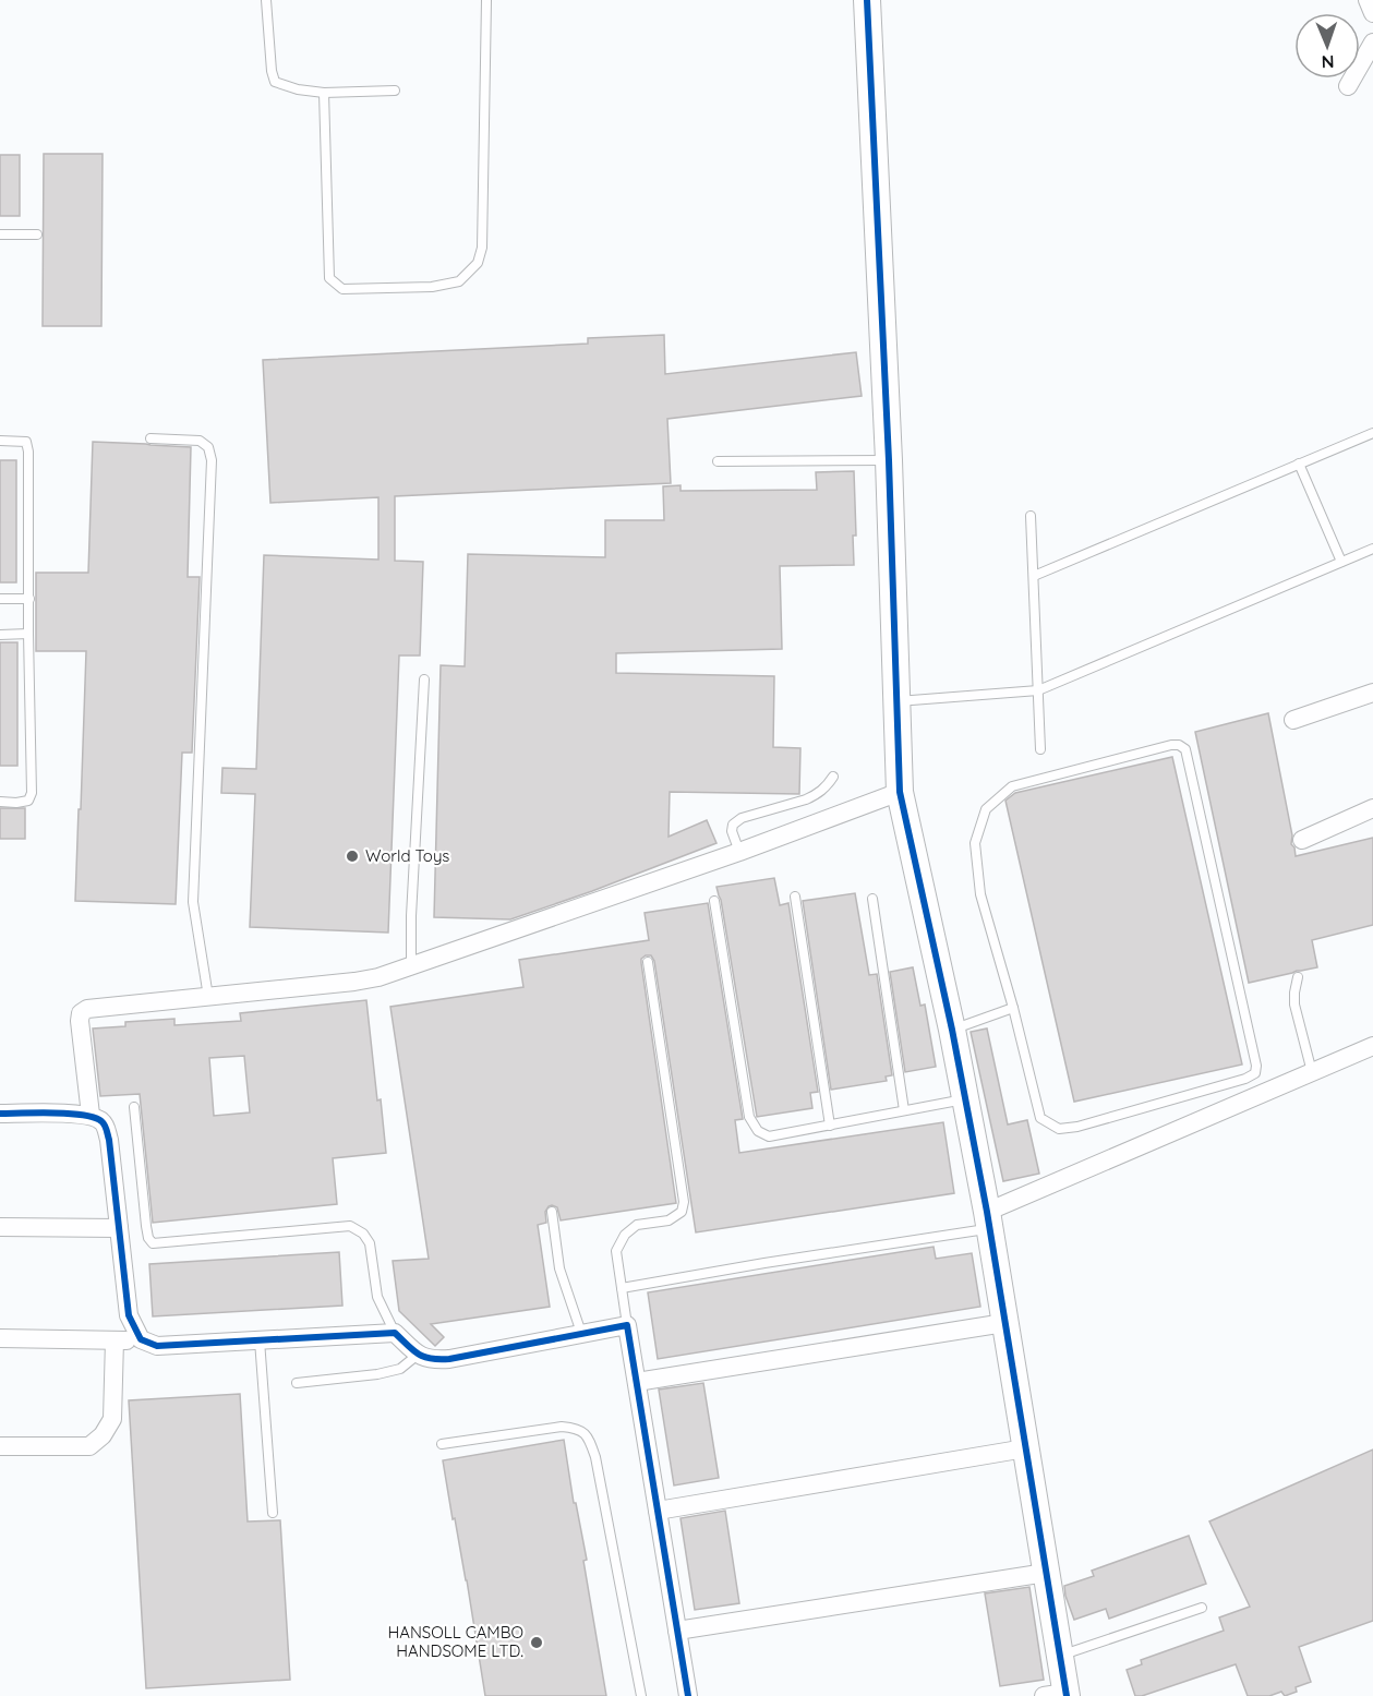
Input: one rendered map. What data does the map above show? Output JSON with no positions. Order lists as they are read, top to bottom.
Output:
{
  "places": ["World Toys", "HANSOLL CAMBO HANDSOME LTD."],
  "north": "bottom"
}
